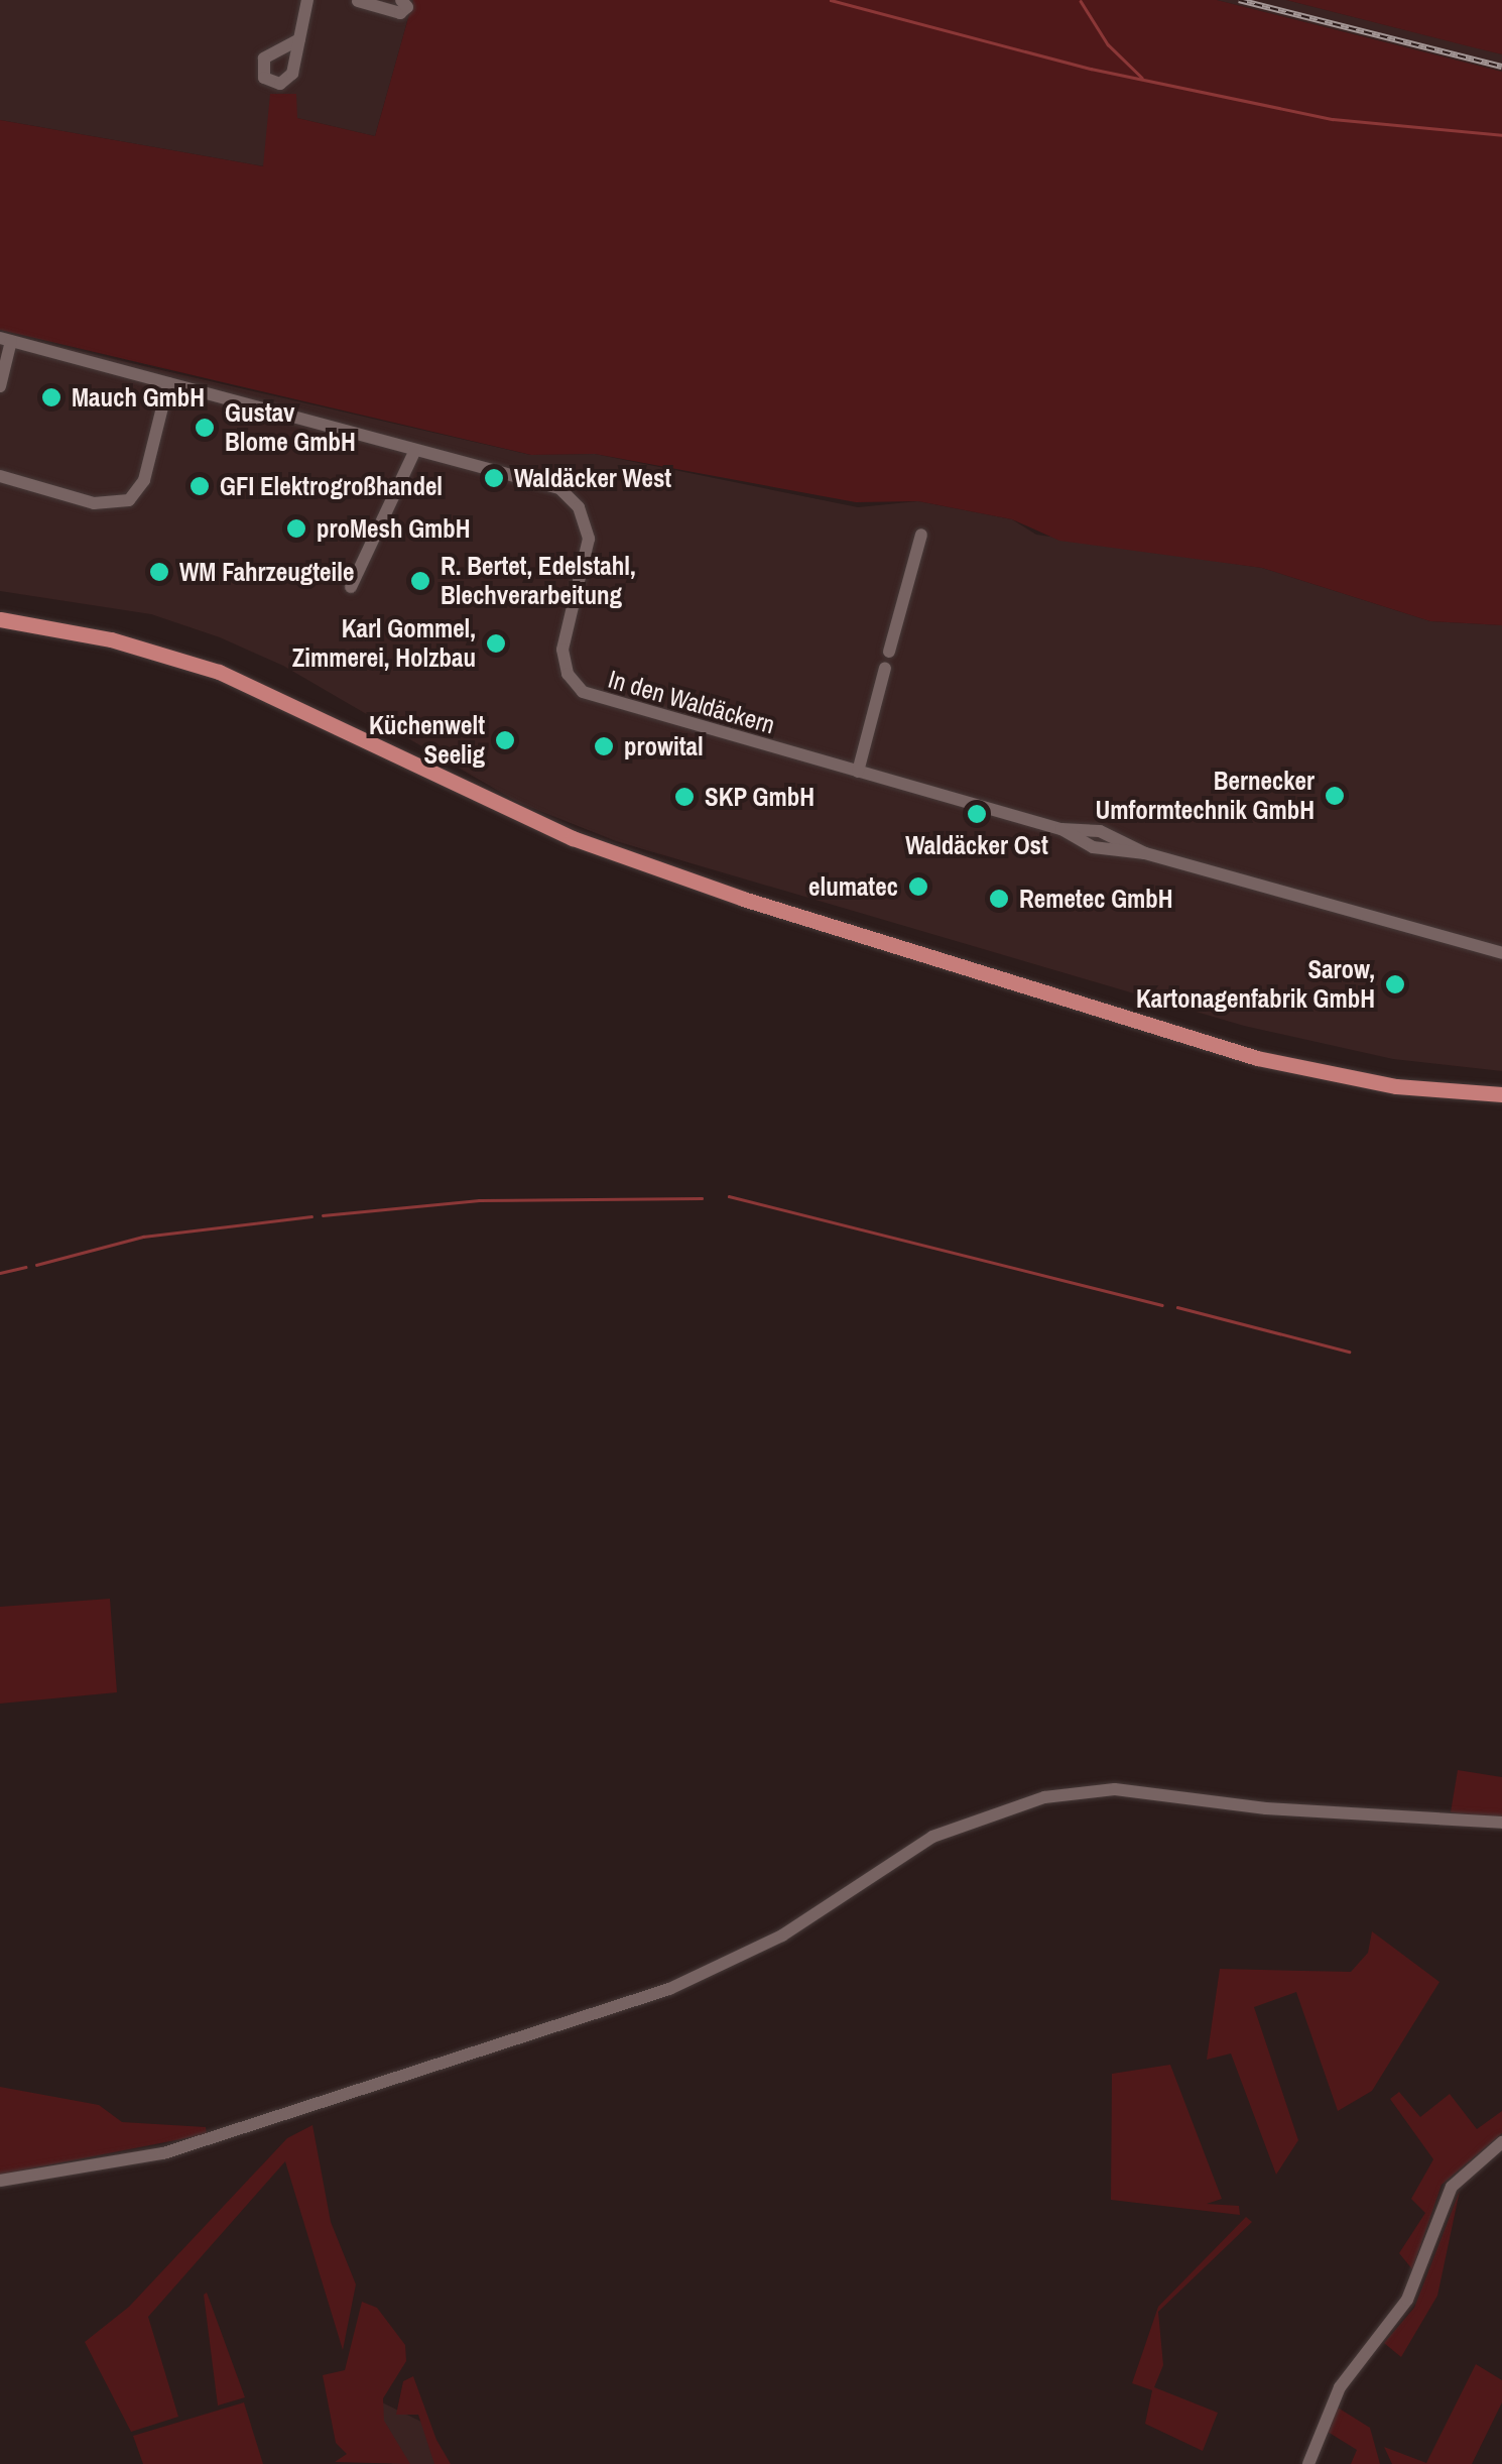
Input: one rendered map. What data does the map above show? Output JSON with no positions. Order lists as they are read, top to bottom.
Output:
{
  "streets": {
    "street": ["In den Waldäckern"]
  },
  "places": [
    "Mauch GmbH",
    "Gustav Blome GmbH",
    "Waldäcker West",
    "GFI Elektrogroßhandel",
    "proMesh GmbH",
    "WM Fahrzeugteile",
    "R. Bertet, Edelstahl, Blechverarbeitung",
    "Karl Gommel, Zimmerei, Holzbau",
    "Küchenwelt Seelig",
    "prowital",
    "Bernecker Umformtechnik GmbH",
    "SKP GmbH",
    "Waldäcker Ost",
    "elumatec",
    "Remetec GmbH",
    "Sarow, Kartonagenfabrik GmbH"
  ]
}
